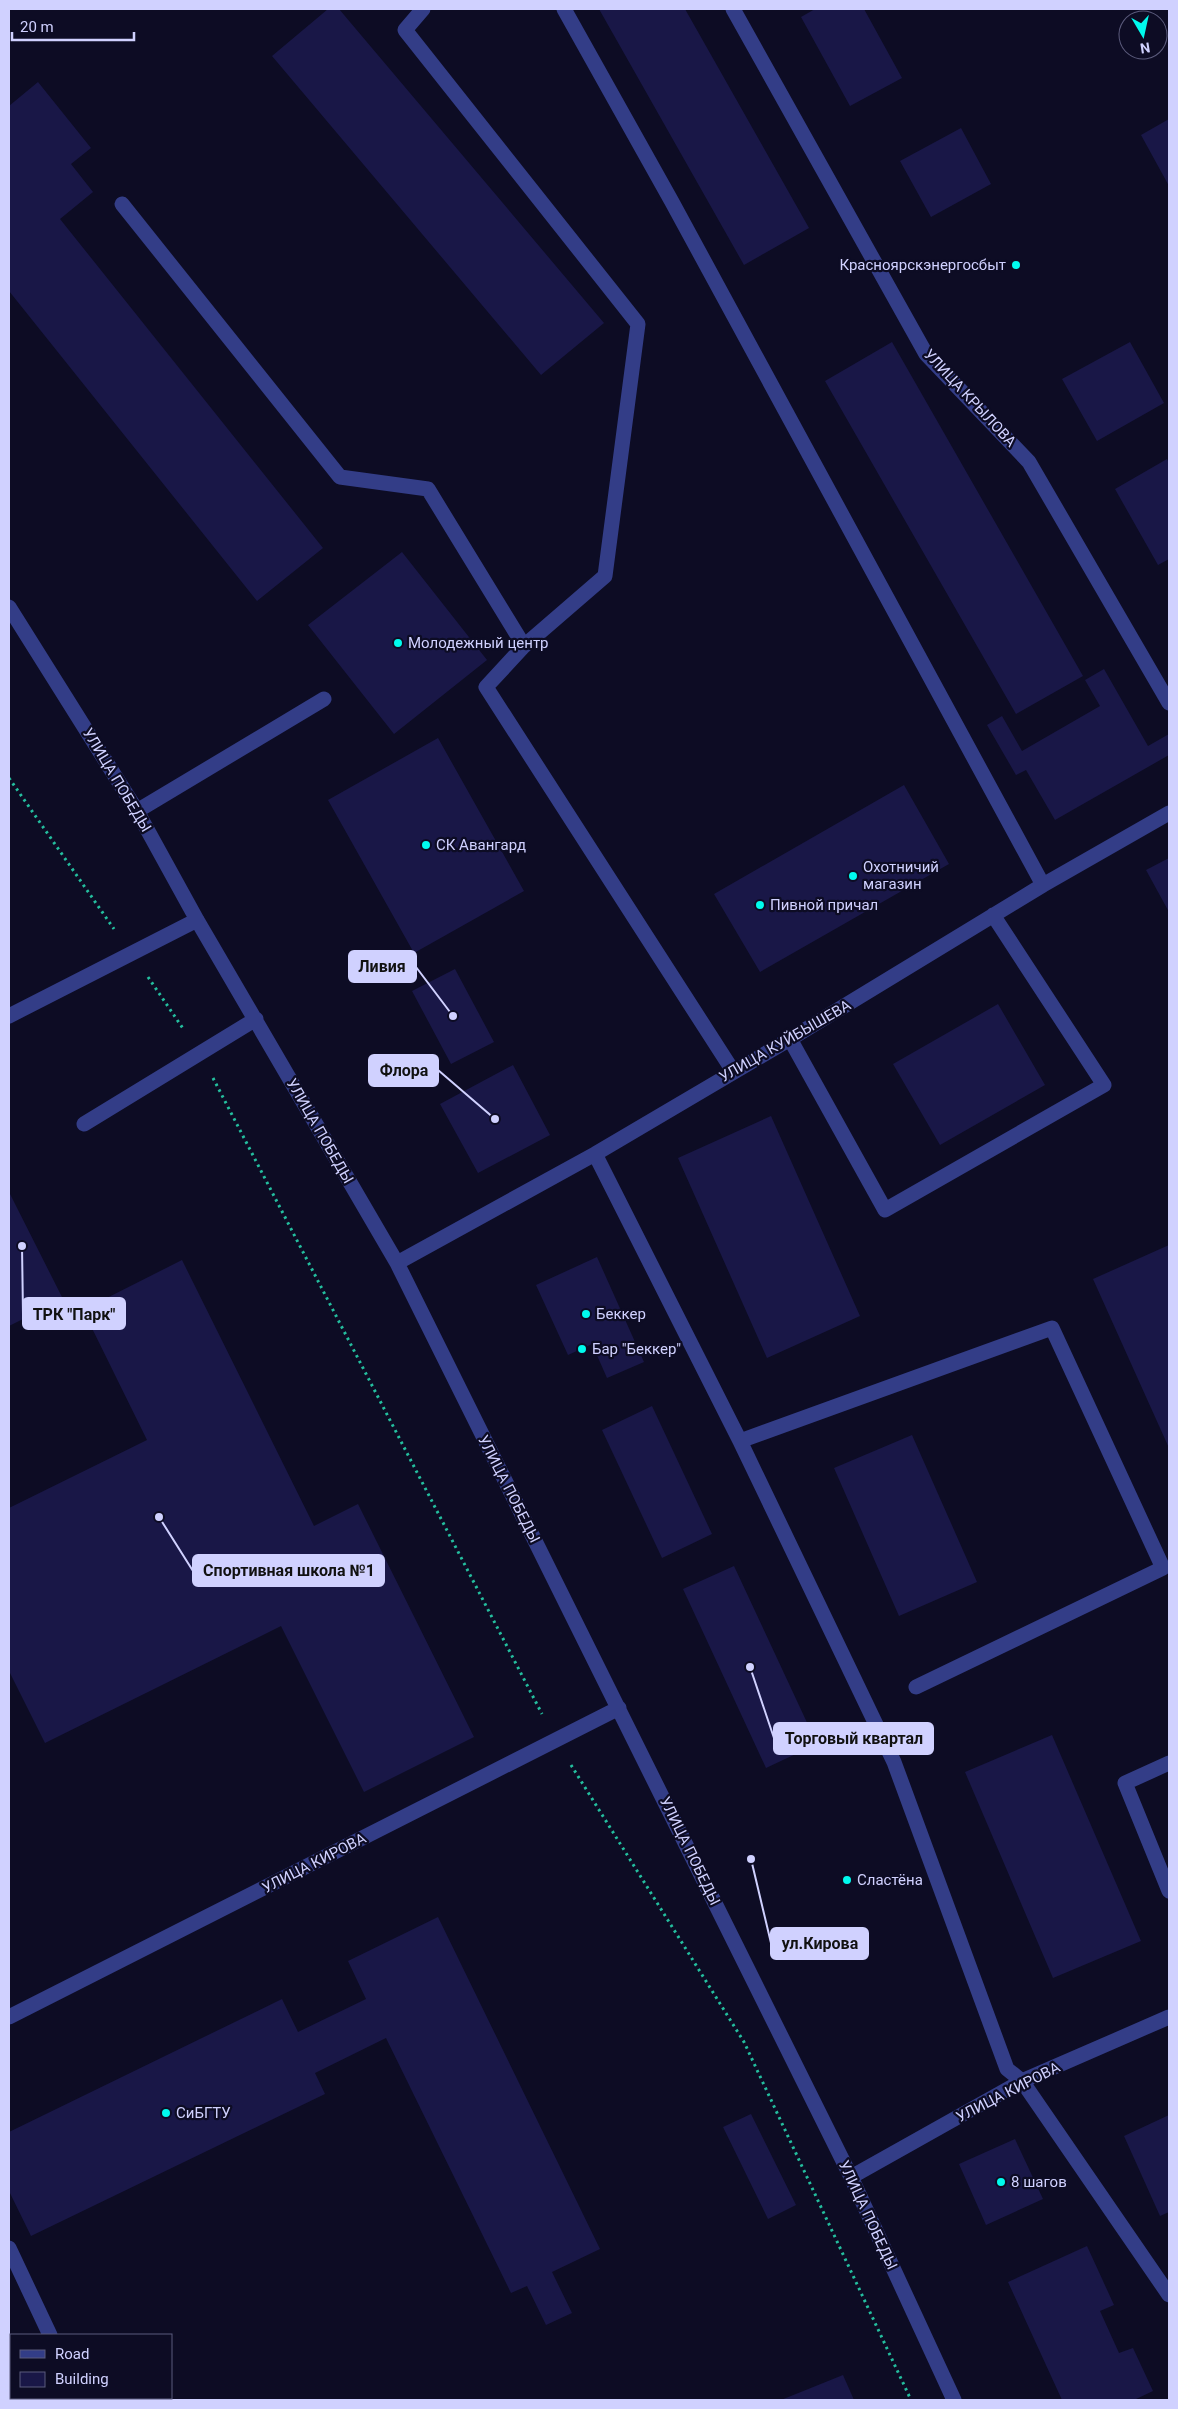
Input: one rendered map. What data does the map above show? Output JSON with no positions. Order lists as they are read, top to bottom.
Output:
{
  "streets": {
    "street": [
      "УЛИЦА КРЫЛОВА",
      "УЛИЦА ПОБЕДЫ",
      "УЛИЦА КУЙБЫШЕВА",
      "УЛИЦА КИРОВА"
    ]
  },
  "crossings": [
    ["УЛИЦА ПОБЕДЫ", "УЛИЦА КУЙБЫШЕВА"],
    ["УЛИЦА ПОБЕДЫ", "УЛИЦА КИРОВА"]
  ],
  "places": [
    "Красноярскэнергосбыт",
    "Молодежный центр",
    "СК Авангард",
    "Охотничий магазин",
    "Пивной причал",
    "Ливия",
    "Флора",
    "ТРК \"Парк\"",
    "Беккер",
    "Бар \"Беккер\"",
    "Спортивная школа №1",
    "Торговый квартал",
    "ул.Кирова",
    "Сластёна",
    "СиБГТУ",
    "8 шагов"
  ],
  "legend": ["Road", "Building"],
  "scale_bar": "20 m",
  "north": "bottom"
}
